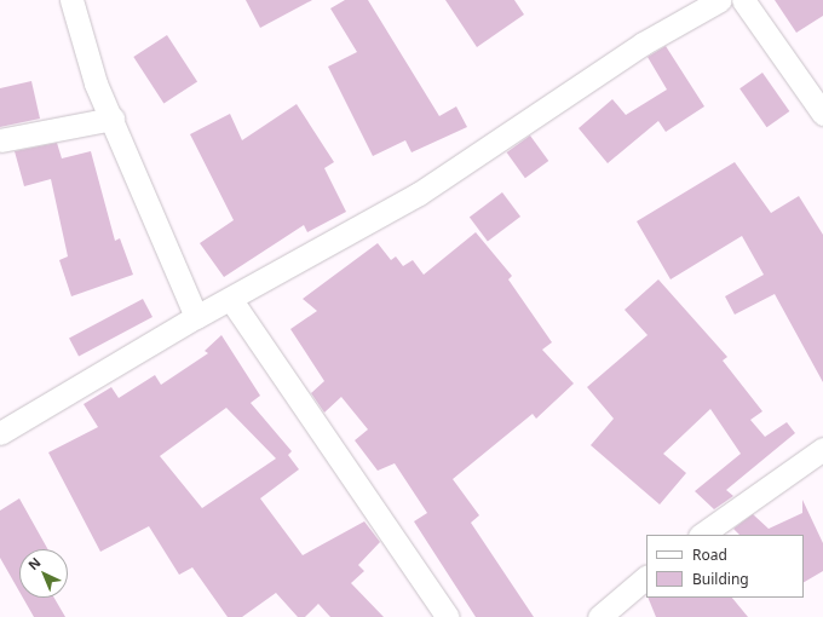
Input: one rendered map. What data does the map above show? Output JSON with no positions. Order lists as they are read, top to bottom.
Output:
{
  "legend": ["Road", "Building"],
  "north": "top left"
}
